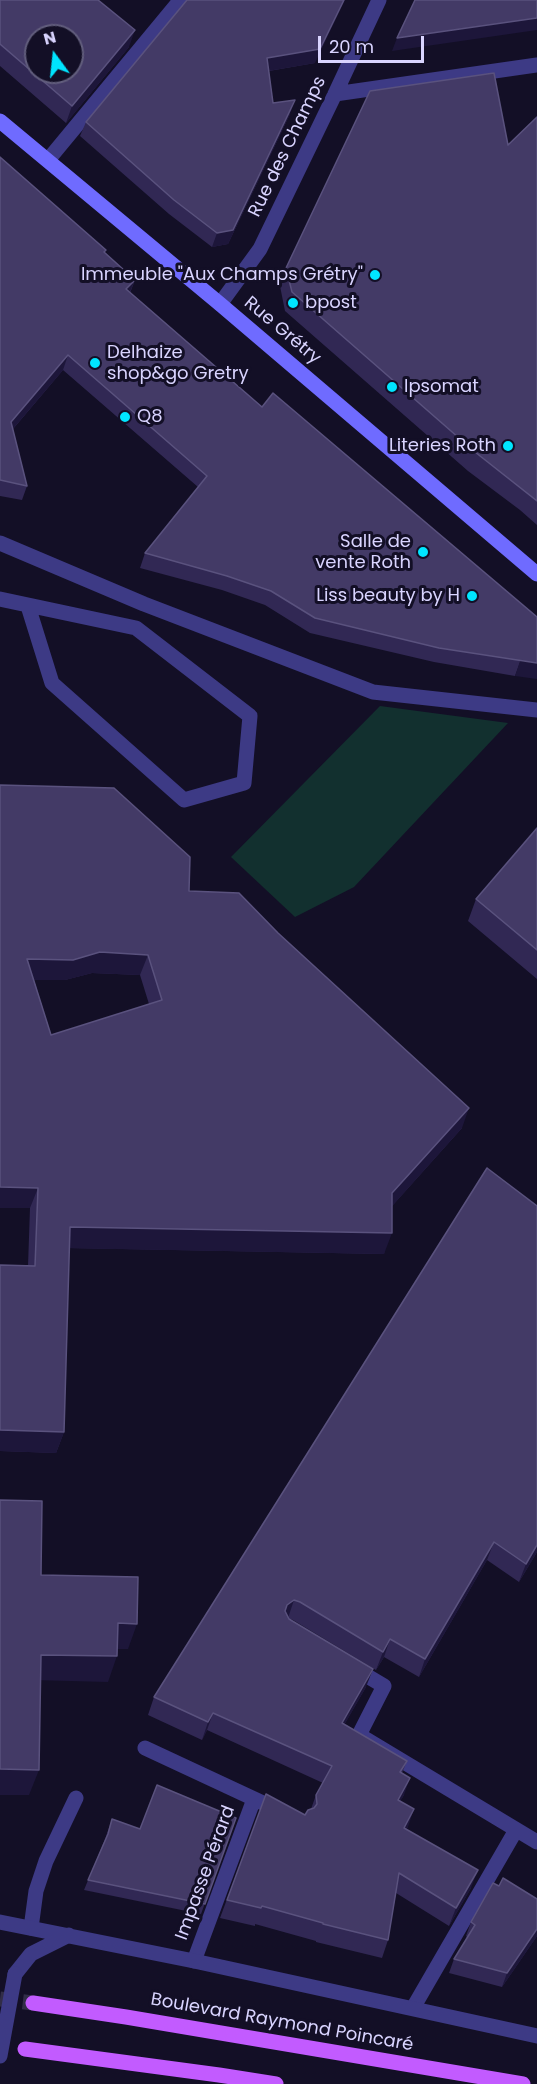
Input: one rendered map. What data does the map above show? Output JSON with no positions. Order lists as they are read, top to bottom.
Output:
{
  "streets": {
    "main road": ["Boulevard Raymond Poincaré"],
    "street": ["Rue des Champs", "Rue Grétry", "Impasse Pérard"]
  },
  "crossings": [
    ["Rue des Champs", "Rue Grétry"],
    ["Impasse Pérard", "Boulevard Raymond Poincaré"]
  ],
  "places": [
    "Immeuble \"Aux Champs Grétry\"",
    "bpost",
    "Delhaize shop&go Gretry",
    "Ipsomat",
    "Q8",
    "Literies Roth",
    "Salle de vente Roth",
    "Liss beauty by H"
  ],
  "scale_bar": "20 m",
  "north": "top"
}
